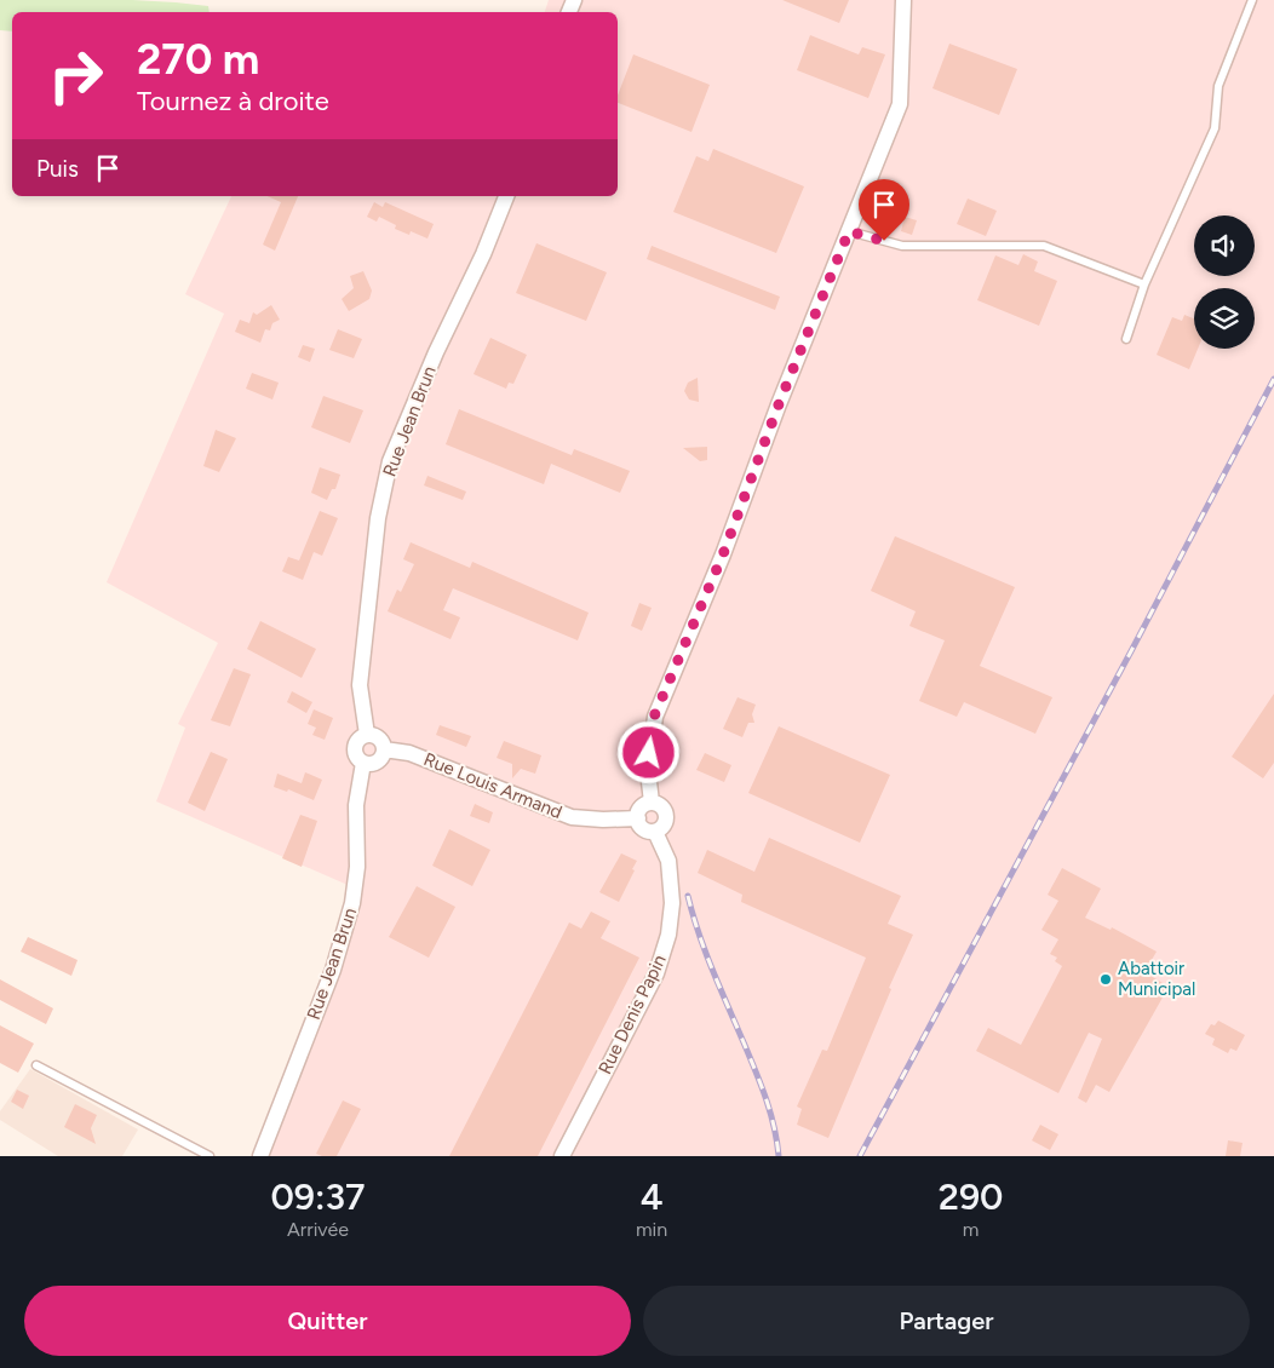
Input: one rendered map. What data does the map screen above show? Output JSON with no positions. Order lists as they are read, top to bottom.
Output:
{
  "streets": {
    "street": ["Rue Jean Brun", "Rue Louis Armand", "Rue Denis Papin"]
  },
  "crossings": [
    ["Rue Jean Brun", "Rue Louis Armand"],
    ["Rue Louis Armand", "Rue Denis Papin"]
  ],
  "places": ["Abattoir Municipal"],
  "page": {
    "turn": ["270 m", "Tournez à droite"],
    "then": "Puis",
    "eta": [
      "09:37",
      "Arrivée",
      "4",
      "min",
      "290",
      "m"
    ],
    "buttons": ["Quitter", "Partager"]
  }
}
